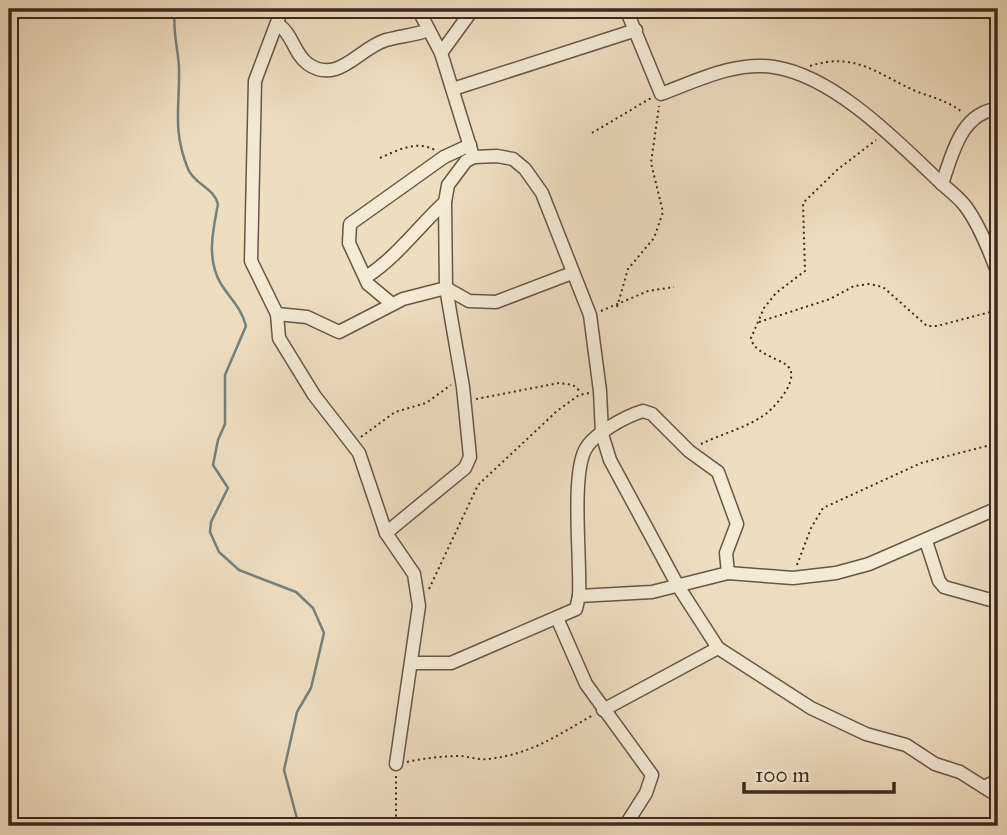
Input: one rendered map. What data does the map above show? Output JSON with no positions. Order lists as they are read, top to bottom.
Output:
{
  "scale_bar": "100 m"
}
